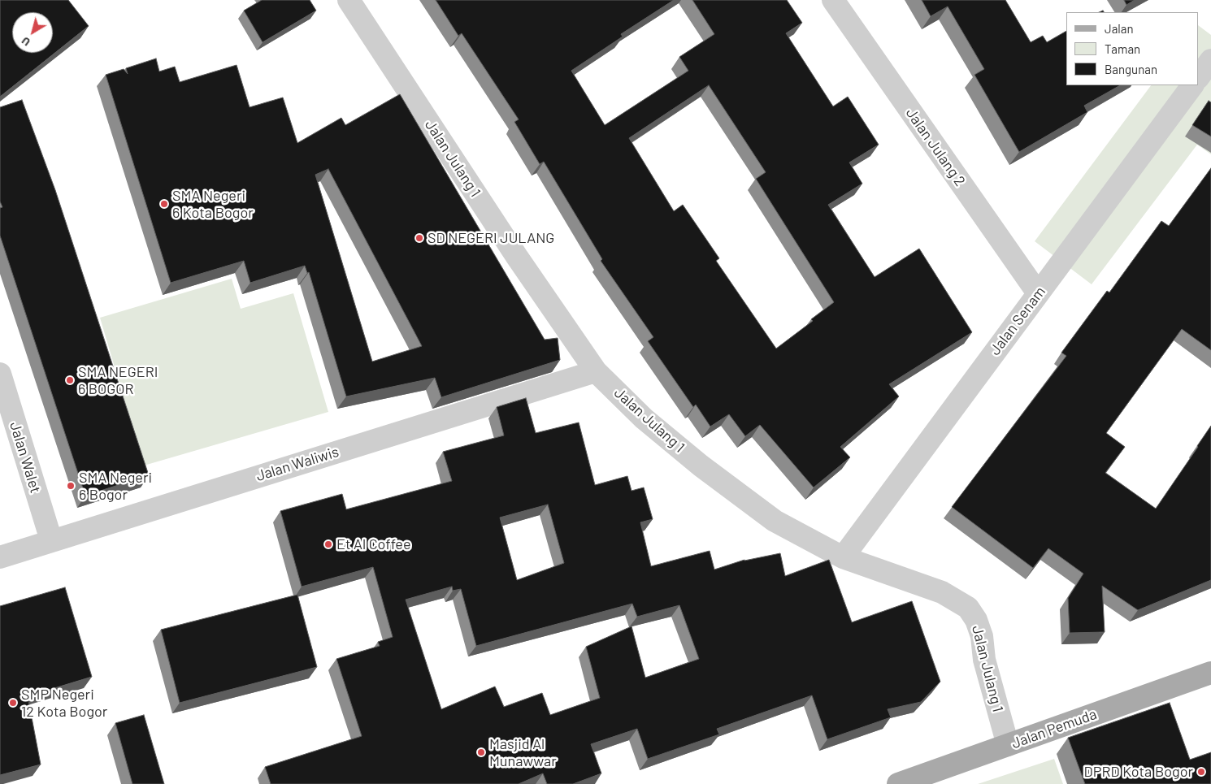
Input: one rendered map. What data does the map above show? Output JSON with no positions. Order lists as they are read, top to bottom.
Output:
{
  "streets": {
    "main road": ["Jalan Pemuda"],
    "street": [
      "Jalan Julang 2",
      "Jalan Julang 1",
      "Jalan Senam",
      "Jalan Walet",
      "Jalan Waliwis"
    ]
  },
  "crossings": [
    ["Jalan Julang 2", "Jalan Senam"],
    ["Jalan Julang 1", "Jalan Senam"],
    ["Jalan Julang 1", "Jalan Waliwis"],
    ["Jalan Julang 1", "Jalan Pemuda"],
    ["Jalan Walet", "Jalan Waliwis"]
  ],
  "places": [
    "SMA Negeri 6 Kota Bogor",
    "SD NEGERI JULANG",
    "SMA NEGERI 6 BOGOR",
    "SMA Negeri 6 Bogor",
    "Et Al Coffee",
    "SMP Negeri 12 Kota Bogor",
    "Masjid Al Munawwar",
    "DPRD Kota Bogor"
  ],
  "legend": ["Jalan", "Taman", "Bangunan"],
  "north": "bottom left"
}
